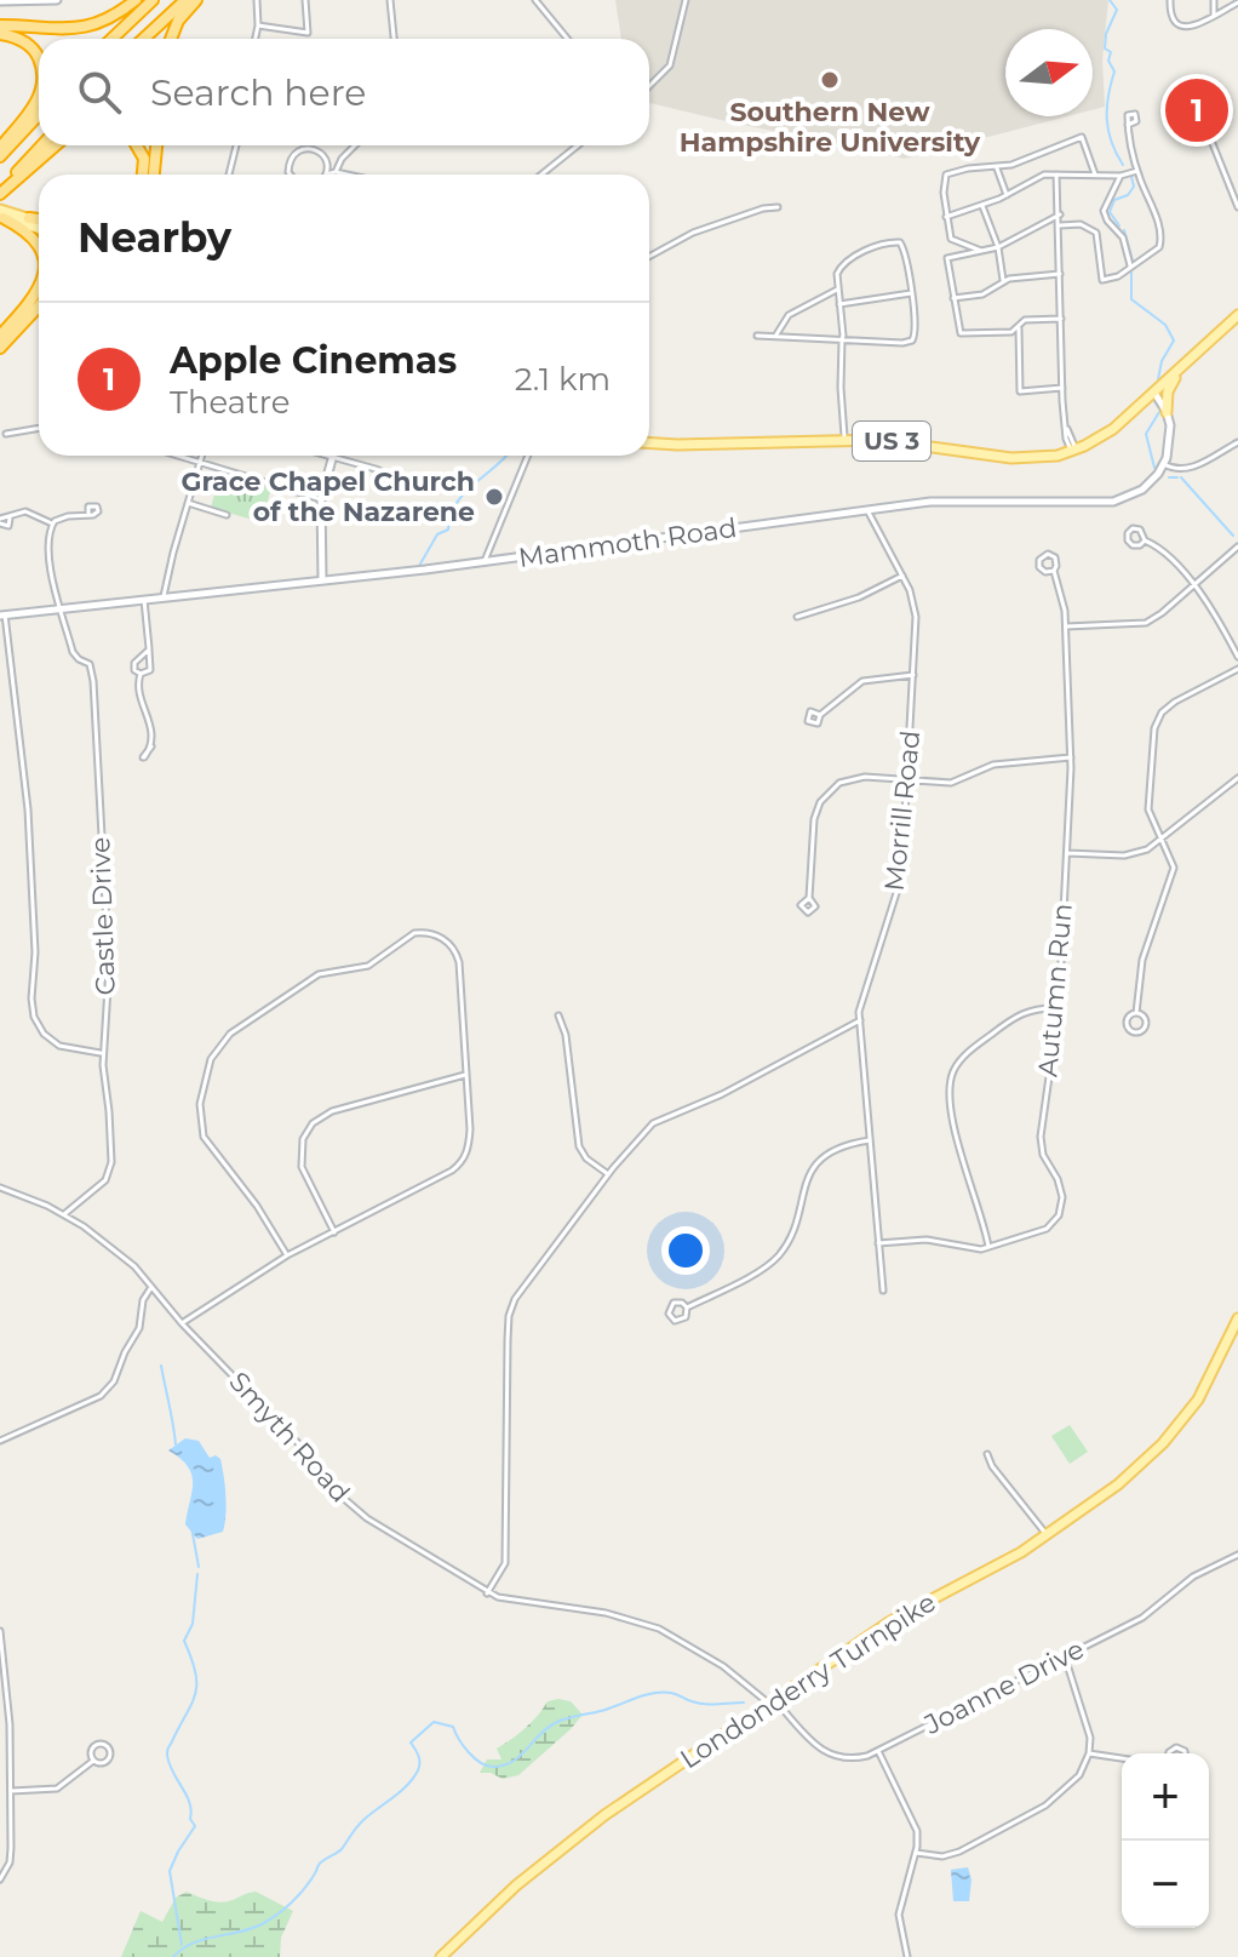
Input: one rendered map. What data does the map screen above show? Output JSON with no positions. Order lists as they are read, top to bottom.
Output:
{
  "streets": {
    "main road": ["US 3", "Mammoth Road", "Londonderry Turnpike"],
    "street": [
      "Morrill Road",
      "Castle Drive",
      "Autumn Run",
      "Smyth Road",
      "Joanne Drive"
    ]
  },
  "crossings": [
    ["Mammoth Road", "Morrill Road"],
    ["Mammoth Road", "Castle Drive"],
    ["Morrill Road", "Autumn Run"],
    ["Castle Drive", "Smyth Road"],
    ["Smyth Road", "Londonderry Turnpike"],
    ["Smyth Road", "Joanne Drive"],
    ["Londonderry Turnpike", "Joanne Drive"]
  ],
  "places": ["Southern New Hampshire University", "Grace Chapel Church of the Nazarene"],
  "north": "right",
  "page": {
    "search": "Search here",
    "pins": "1",
    "heading": "Nearby",
    "list": [
      {
        "mark": "1",
        "name": "Apple Cinemas",
        "note": "Theatre",
        "value": "2.1 km"
      }
    ],
    "map_buttons": ["+", "−"]
  }
}
